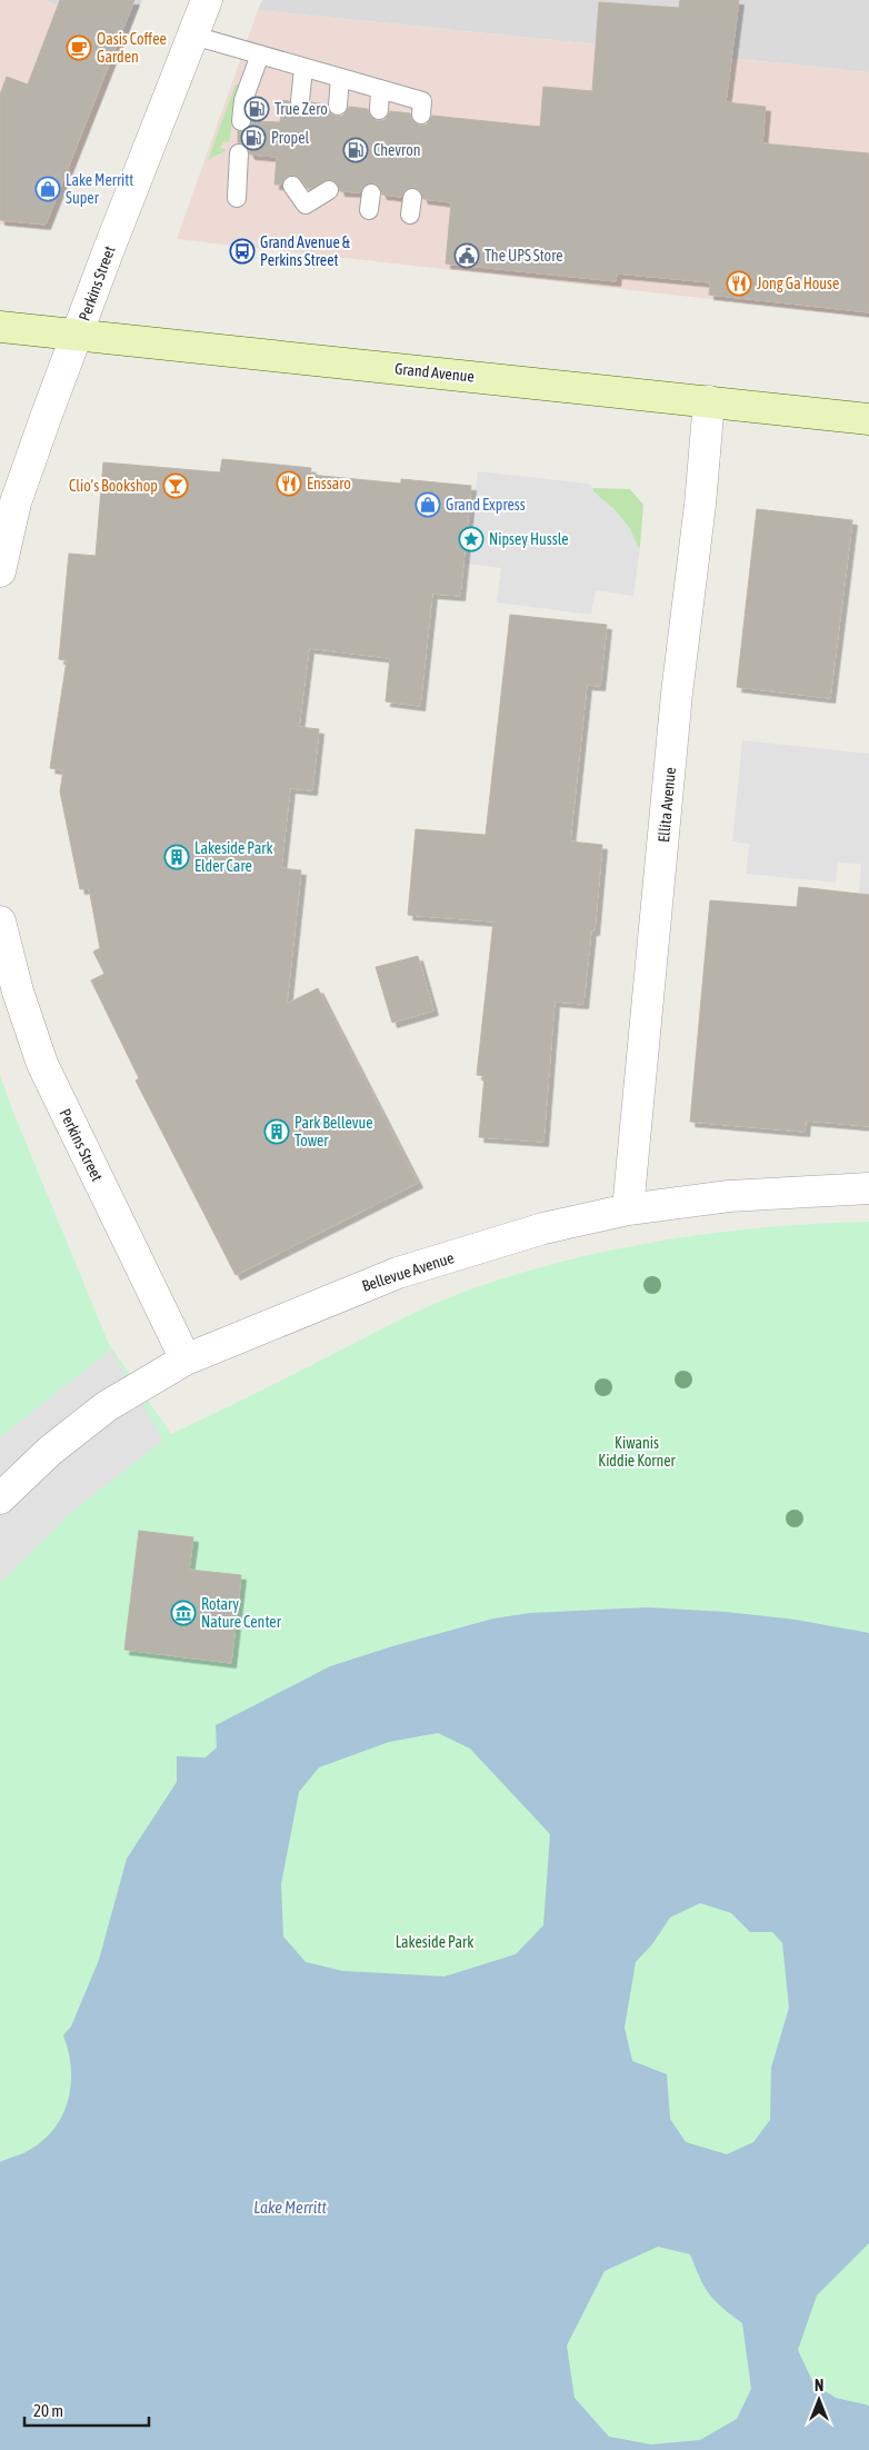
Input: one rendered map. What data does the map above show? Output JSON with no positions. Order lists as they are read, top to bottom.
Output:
{
  "streets": {
    "main road": ["Grand Avenue"],
    "street": ["Perkins Street", "Ellita Avenue", "Bellevue Avenue"]
  },
  "crossings": [
    ["Perkins Street", "Grand Avenue"],
    ["Perkins Street", "Bellevue Avenue"],
    ["Grand Avenue", "Ellita Avenue"],
    ["Ellita Avenue", "Bellevue Avenue"]
  ],
  "water": ["Lake Merritt"],
  "parks": ["Kiwanis Kiddie Korner", "Lakeside Park"],
  "places": {
    "cafe": ["Oasis Coffee Garden"],
    "fuel station": ["True Zero", "Propel", "Chevron"],
    "shop": ["Lake Merritt Super", "Grand Express"],
    "bus stop": ["Grand Avenue & Perkins Street"],
    "public building": ["The UPS Store"],
    "restaurant": ["Jong Ga House", "Enssaro"],
    "bar": ["Clio’s Bookshop"],
    "place": ["Nipsey Hussle"],
    "building": ["Lakeside Park Elder Care", "Park Bellevue Tower"],
    "museum": ["Rotary Nature Center"]
  },
  "scale_bar": "20 m",
  "north": "top"
}
